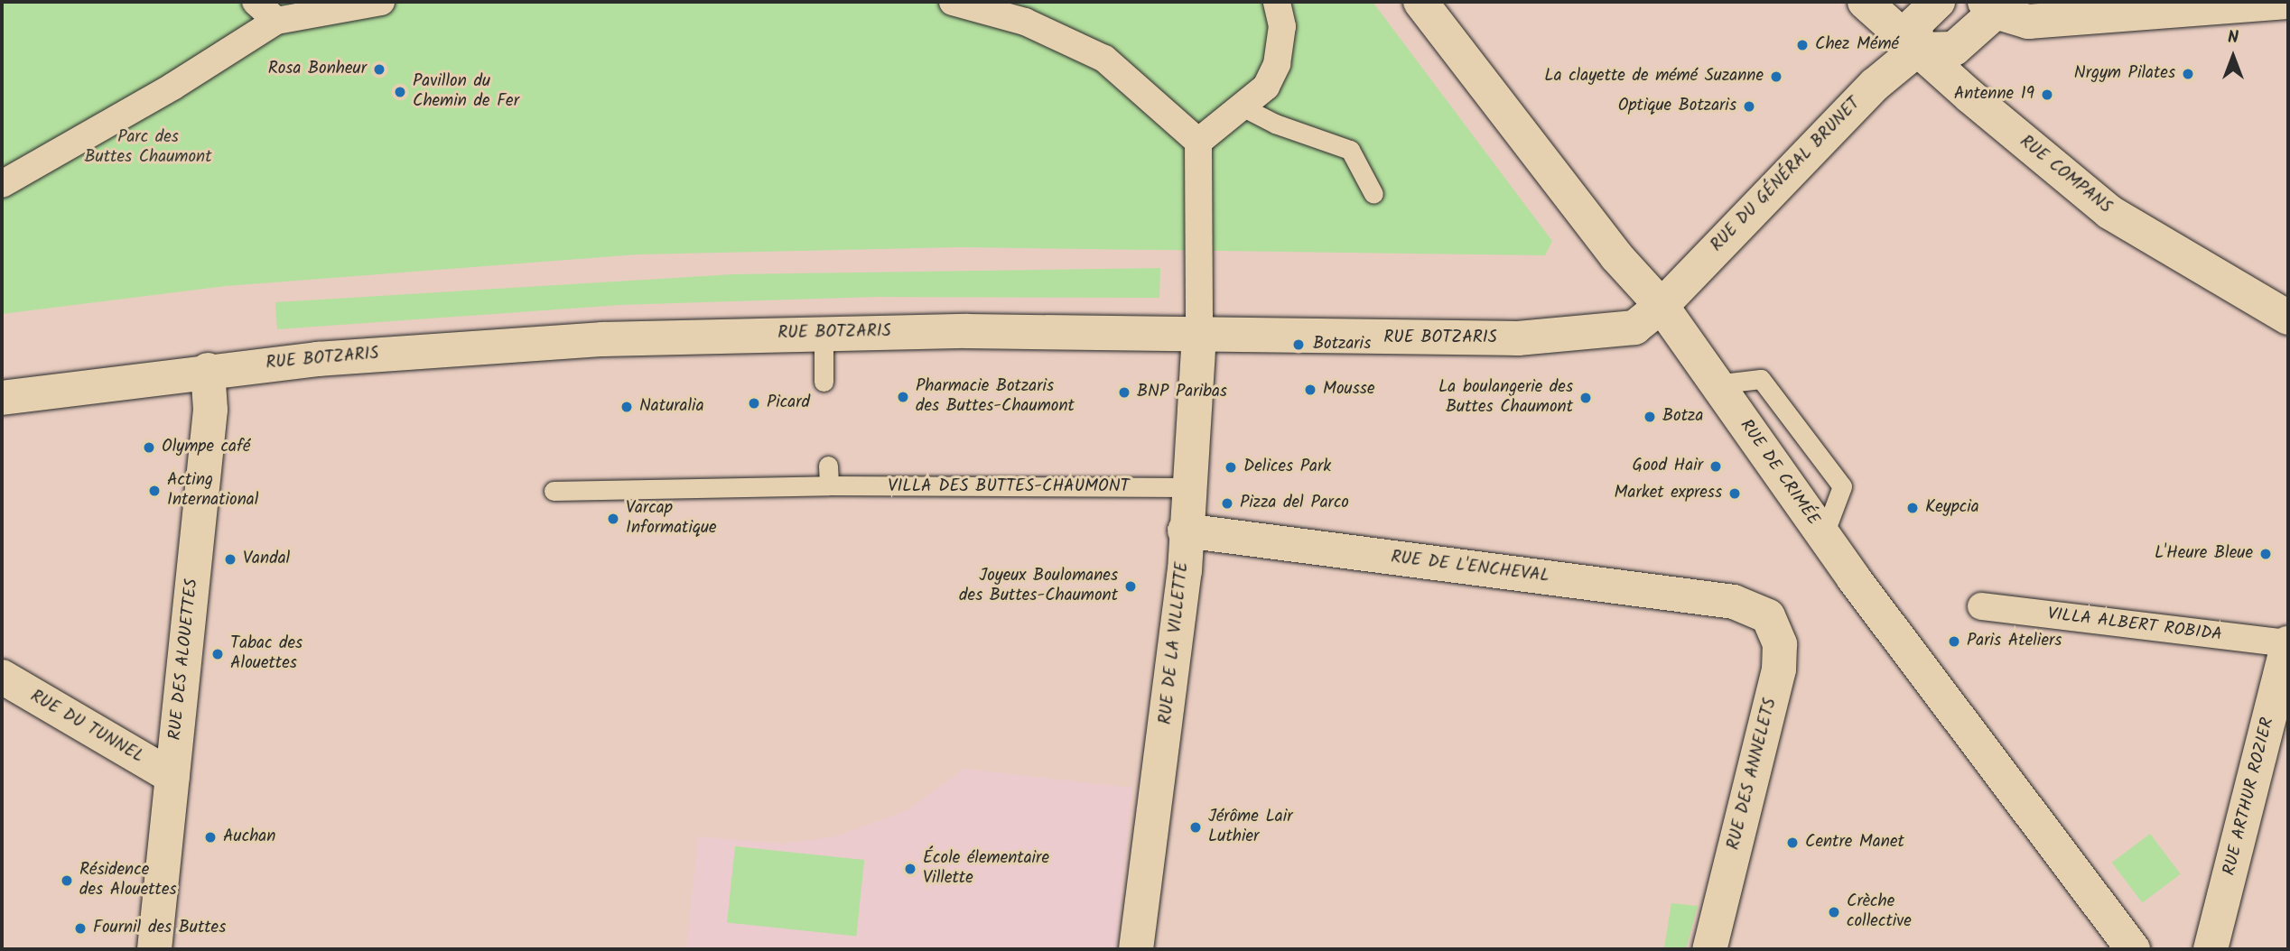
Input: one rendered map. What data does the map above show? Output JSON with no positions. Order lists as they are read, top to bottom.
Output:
{
  "streets": {
    "street": [
      "RUE DU GÉNÉRAL BRUNET",
      "RUE COMPANS",
      "RUE BOTZARIS",
      "RUE DE CRIMÉE",
      "RUE DE L'ENCHEVAL",
      "VILLA ALBERT ROBIDA",
      "RUE DE LA VILLETTE",
      "RUE DES ALOUETTES",
      "RUE DU TUNNEL",
      "RUE DES ANNELETS",
      "RUE ARTHUR ROZIER"
    ],
    "lane": ["VILLA DES BUTTES-CHAUMONT"]
  },
  "crossings": [
    ["RUE DU GÉNÉRAL BRUNET", "RUE COMPANS"],
    ["RUE DU GÉNÉRAL BRUNET", "RUE BOTZARIS"],
    ["RUE DU GÉNÉRAL BRUNET", "RUE DE CRIMÉE"],
    ["RUE BOTZARIS", "RUE DE CRIMÉE"],
    ["RUE BOTZARIS", "RUE DE LA VILLETTE"],
    ["RUE BOTZARIS", "RUE DES ALOUETTES"],
    ["VILLA DES BUTTES-CHAUMONT", "RUE DE LA VILLETTE"],
    ["RUE DE L'ENCHEVAL", "RUE DE LA VILLETTE"],
    ["RUE DE L'ENCHEVAL", "RUE DES ANNELETS"],
    ["VILLA ALBERT ROBIDA", "RUE ARTHUR ROZIER"],
    ["RUE DES ALOUETTES", "RUE DU TUNNEL"]
  ],
  "parks": ["Parc des Buttes Chaumont"],
  "places": [
    "Chez Mémé",
    "Rosa Bonheur",
    "Nrgym Pilates",
    "La clayette de mémé Suzanne",
    "Pavillon du Chemin de Fer",
    "Antenne 19",
    "Optique Botzaris",
    "Botzaris",
    "Mousse",
    "BNP Paribas",
    "Pharmacie Botzaris des Buttes-Chaumont",
    "La boulangerie des Buttes Chaumont",
    "Picard",
    "Naturalia",
    "Botza",
    "Olympe café",
    "Good Hair",
    "Delices Park",
    "Acting International",
    "Market express",
    "Pizza del Parco",
    "Keypcia",
    "Varcap Informatique",
    "L'Heure Bleue",
    "Vandal",
    "Joyeux Boulomanes des Buttes-Chaumont",
    "Paris Ateliers",
    "Tabac des Alouettes",
    "Jérôme Lair Luthier",
    "Auchan",
    "Centre Manet",
    "École élementaire Villette",
    "Résidence des Alouettes",
    "Crèche collective",
    "Fournil des Buttes"
  ],
  "north": "top"
}
